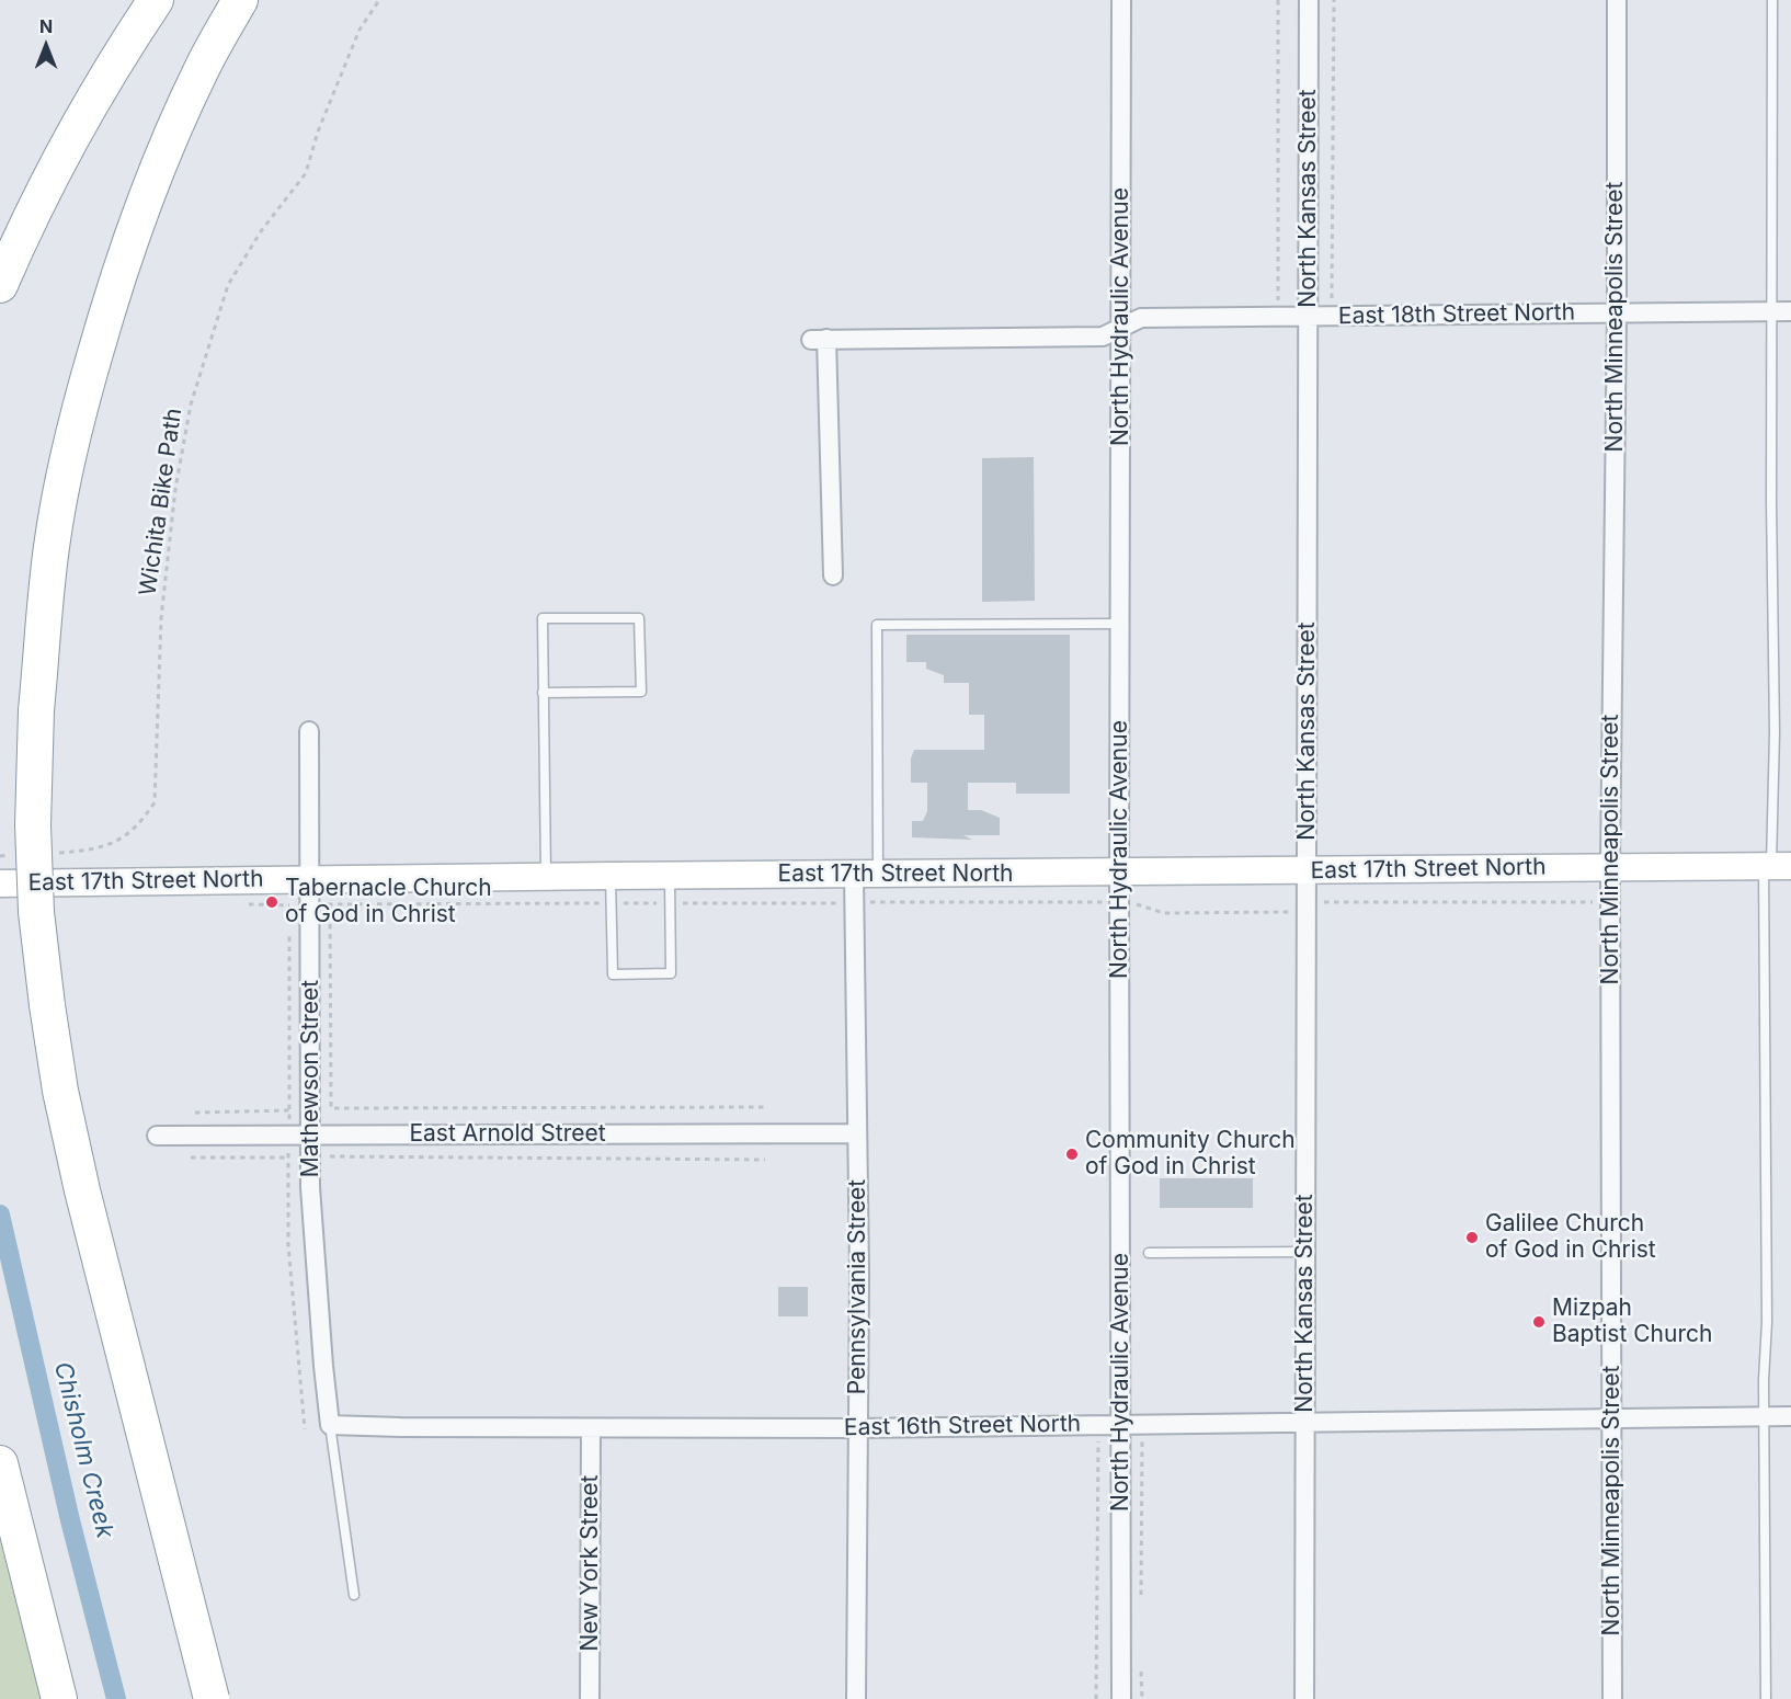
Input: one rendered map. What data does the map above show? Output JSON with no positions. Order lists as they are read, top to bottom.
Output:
{
  "streets": {
    "street": [
      "North Kansas Street",
      "East 18th Street North",
      "North Hydraulic Avenue",
      "North Minneapolis Street",
      "East 17th Street North",
      "Mathewson Street",
      "East Arnold Street",
      "Pennsylvania Street",
      "East 16th Street North",
      "New York Street"
    ],
    "path": ["Wichita Bike Path"]
  },
  "crossings": [
    ["North Kansas Street", "East 18th Street North"],
    ["North Kansas Street", "East 17th Street North"],
    ["North Kansas Street", "East 16th Street North"],
    ["East 18th Street North", "North Hydraulic Avenue"],
    ["East 18th Street North", "North Minneapolis Street"],
    ["North Hydraulic Avenue", "East 17th Street North"],
    ["North Hydraulic Avenue", "East 16th Street North"],
    ["North Minneapolis Street", "East 17th Street North"],
    ["North Minneapolis Street", "East 16th Street North"],
    ["East 17th Street North", "Mathewson Street"],
    ["East 17th Street North", "Pennsylvania Street"],
    ["Mathewson Street", "East Arnold Street"],
    ["Mathewson Street", "East 16th Street North"],
    ["East Arnold Street", "Pennsylvania Street"],
    ["Pennsylvania Street", "East 16th Street North"],
    ["East 16th Street North", "New York Street"]
  ],
  "water": ["Chisholm Creek"],
  "places": [
    "Tabernacle Church of God in Christ",
    "Community Church of God in Christ",
    "Galilee Church of God in Christ",
    "Mizpah Baptist Church"
  ],
  "north": "top"
}
